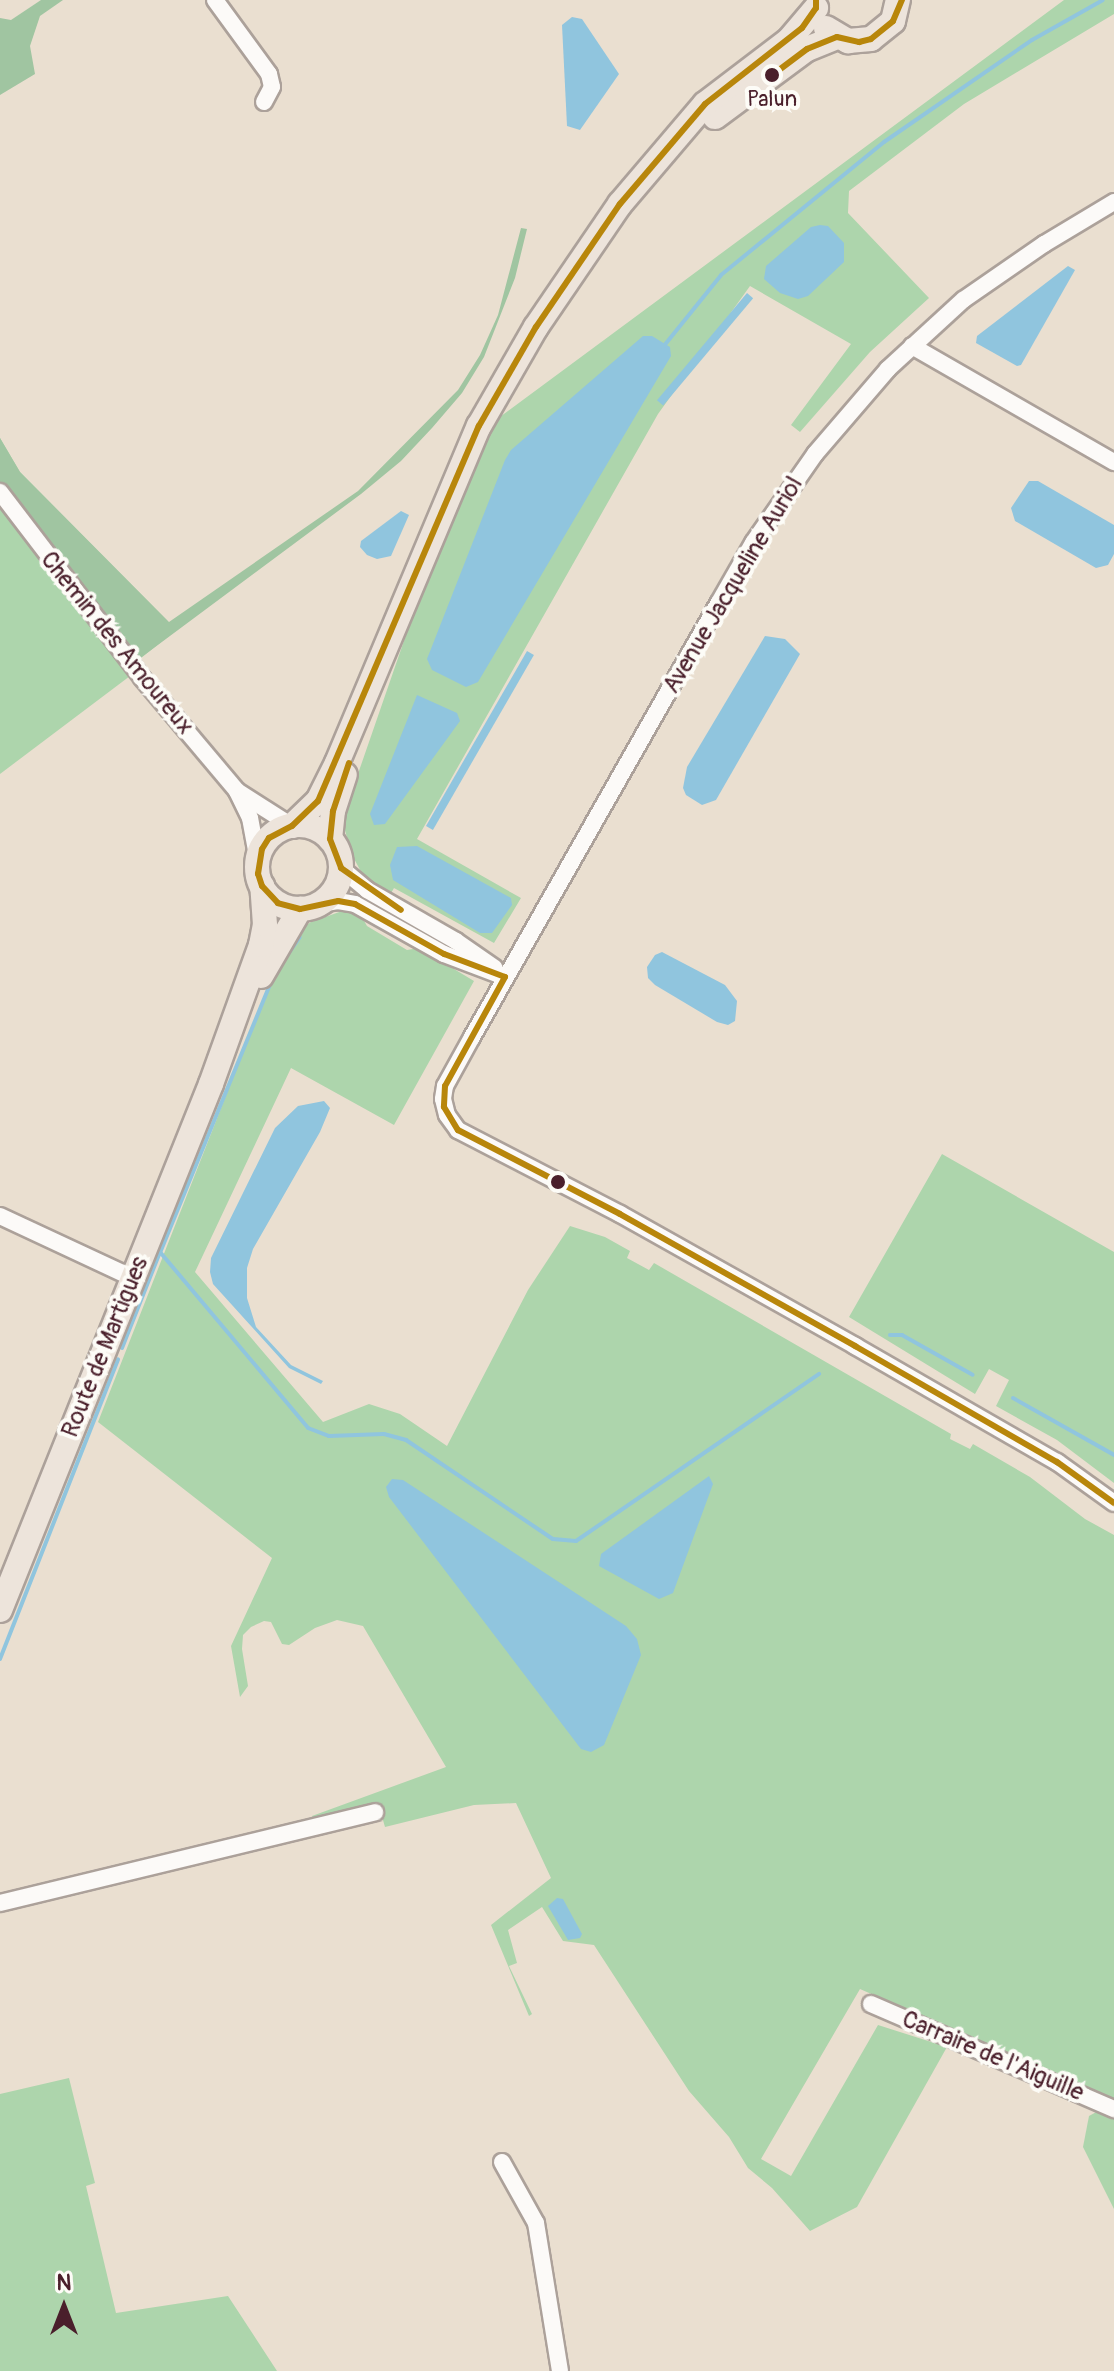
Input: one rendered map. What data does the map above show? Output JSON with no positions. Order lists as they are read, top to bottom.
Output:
{
  "streets": {
    "main road": ["Route de Martigues"],
    "street": ["Avenue Jacqueline Auriol", "Chemin des Amoureux", "Carraire de l'Aiguille"]
  },
  "crossings": [
    ["Chemin des Amoureux", "Route de Martigues"]
  ],
  "places": ["Palun"],
  "north": "top"
}
